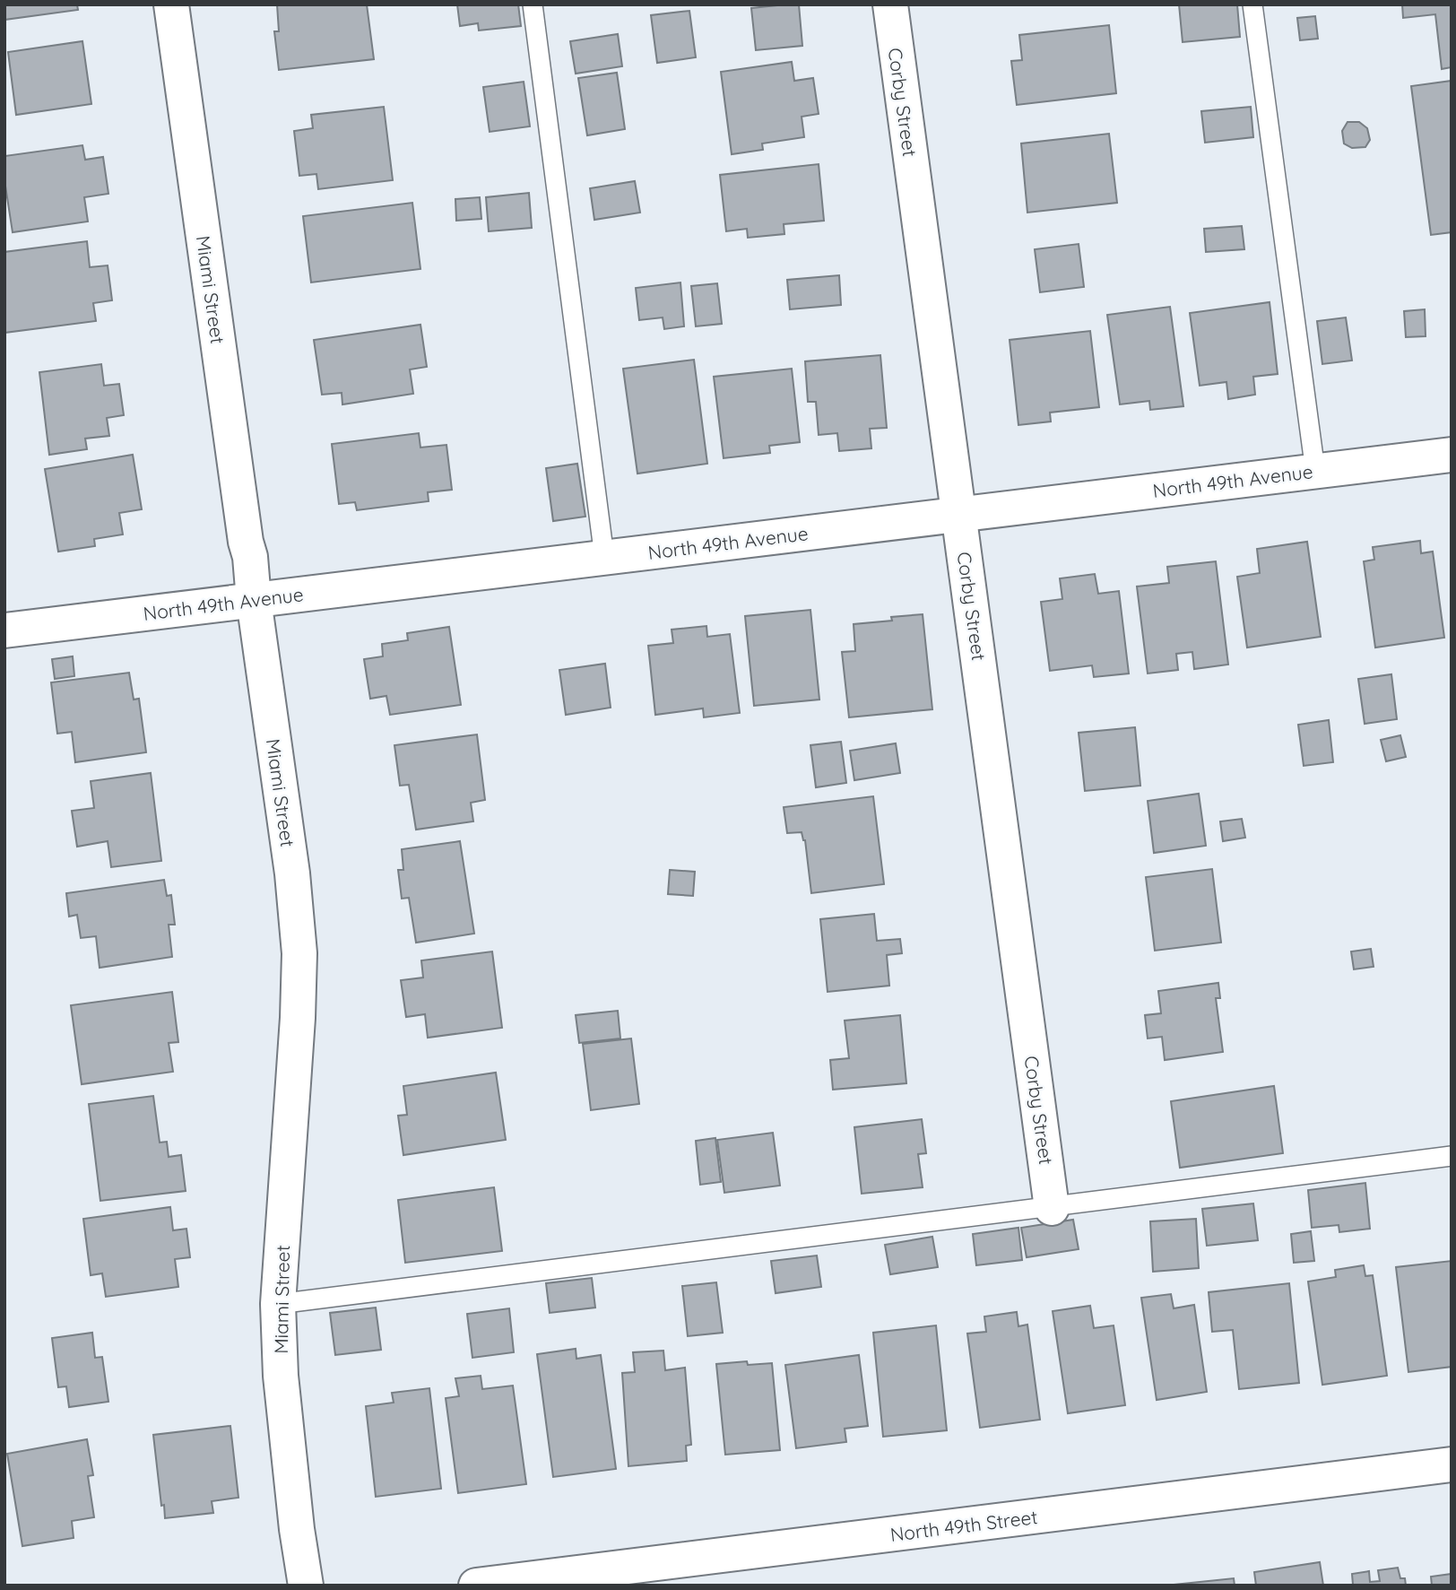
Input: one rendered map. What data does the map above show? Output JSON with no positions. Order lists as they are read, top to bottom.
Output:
{
  "streets": {
    "street": [
      "Corby Street",
      "Miami Street",
      "North 49th Avenue",
      "North 49th Street"
    ]
  },
  "crossings": [
    ["Corby Street", "North 49th Avenue"],
    ["Miami Street", "North 49th Avenue"]
  ]
}
